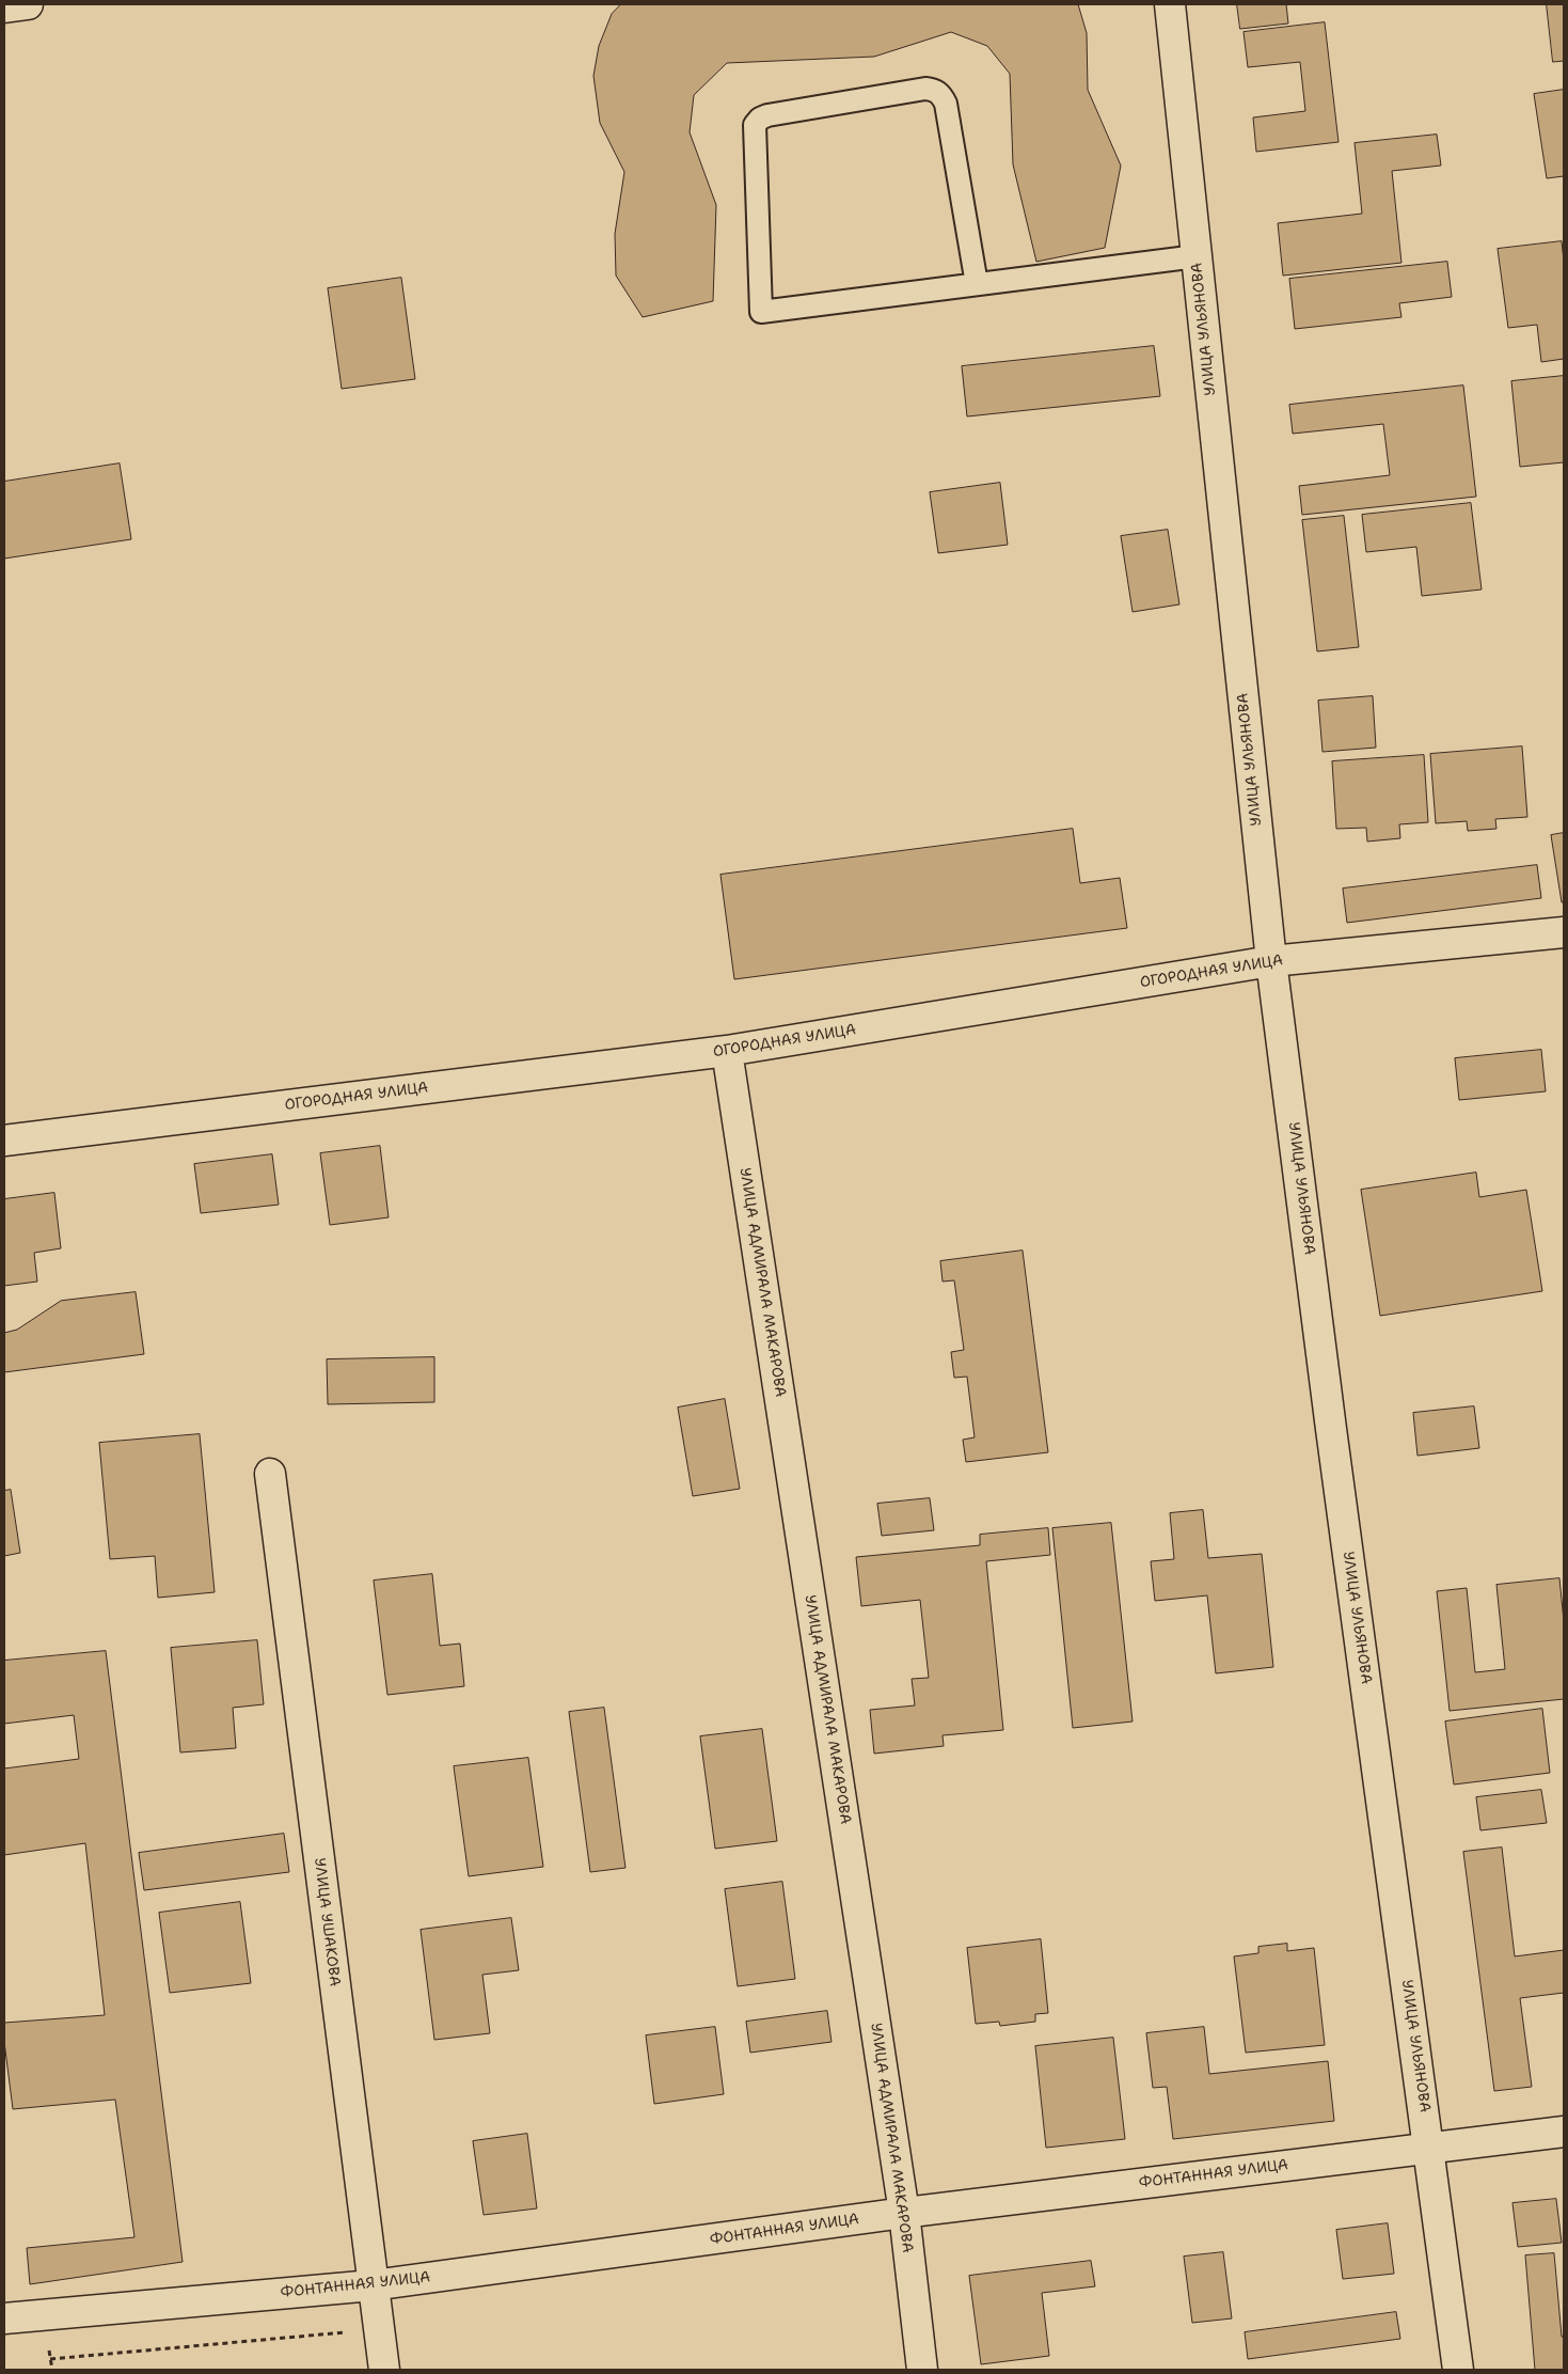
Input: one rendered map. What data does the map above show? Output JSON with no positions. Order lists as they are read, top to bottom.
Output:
{
  "streets": {
    "street": [
      "УЛИЦА УЛЬЯНОВА",
      "ОГОРОДНАЯ УЛИЦА",
      "УЛИЦА АДМИРАЛА МАКАРОВА",
      "УЛИЦА УШАКОВА",
      "ФОНТАННАЯ УЛИЦА"
    ]
  },
  "crossings": [
    ["УЛИЦА УЛЬЯНОВА", "ОГОРОДНАЯ УЛИЦА"],
    ["УЛИЦА УЛЬЯНОВА", "ФОНТАННАЯ УЛИЦА"],
    ["ОГОРОДНАЯ УЛИЦА", "УЛИЦА АДМИРАЛА МАКАРОВА"],
    ["УЛИЦА АДМИРАЛА МАКАРОВА", "ФОНТАННАЯ УЛИЦА"],
    ["УЛИЦА УШАКОВА", "ФОНТАННАЯ УЛИЦА"]
  ]
}
